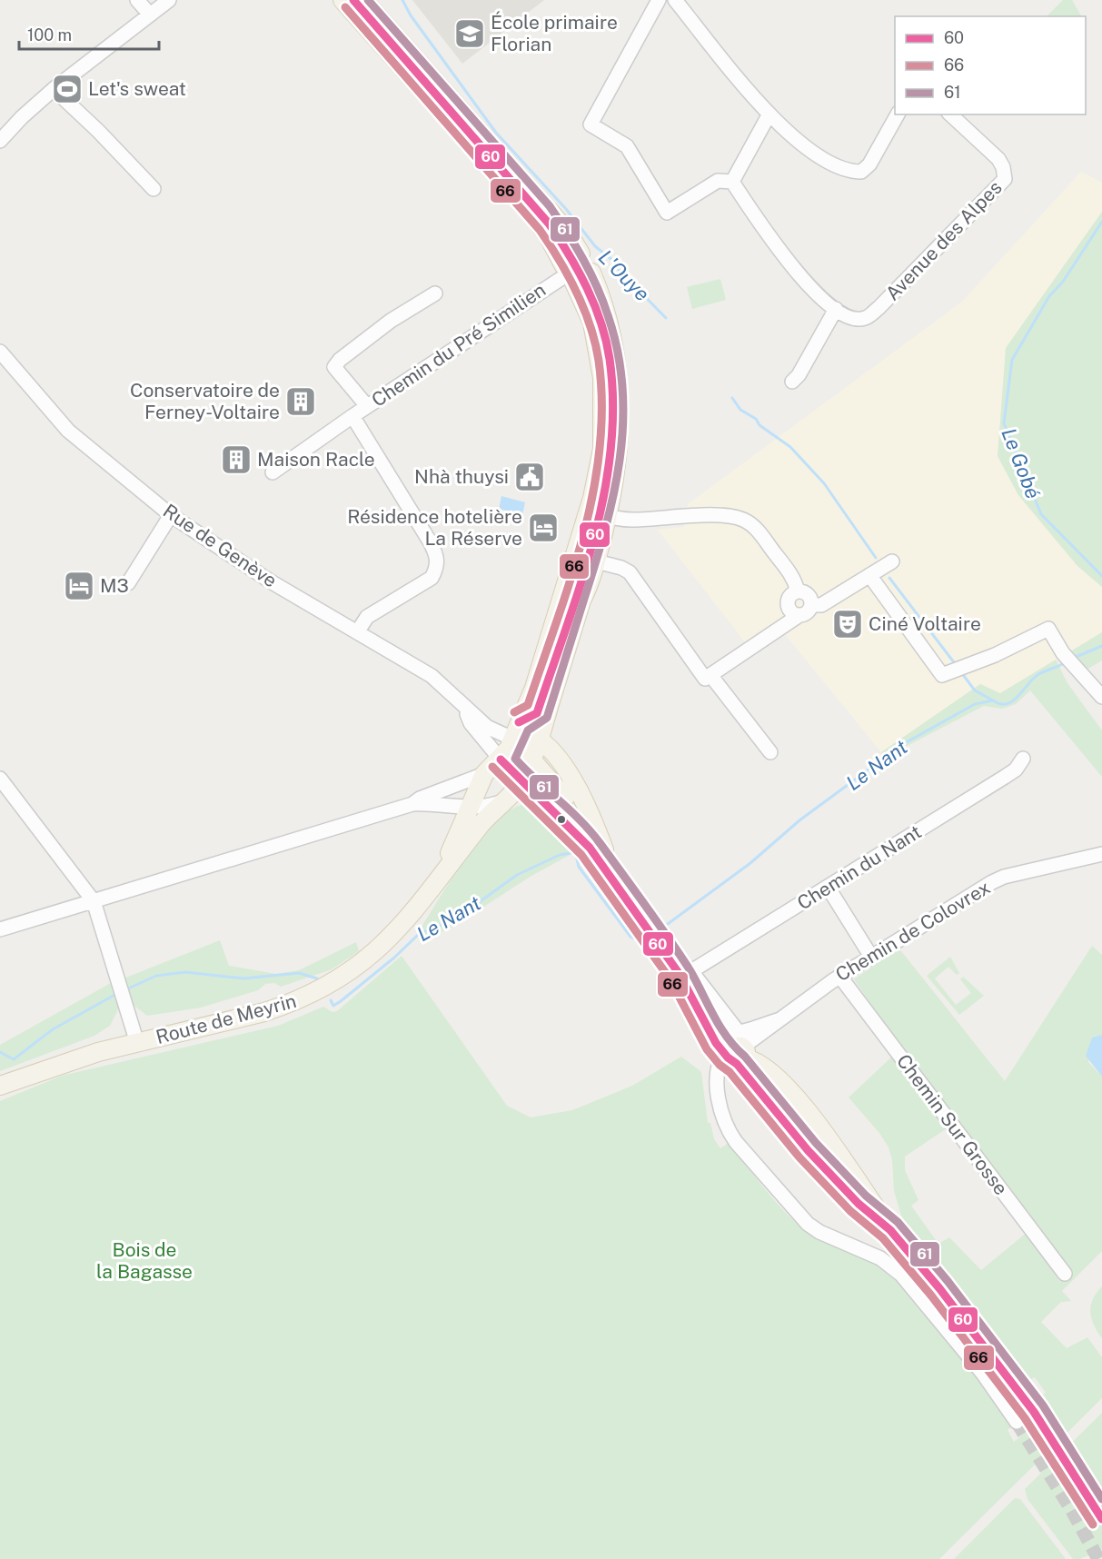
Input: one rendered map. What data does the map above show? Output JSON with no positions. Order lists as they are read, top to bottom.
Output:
{
  "streets": {
    "main road": ["Route de Meyrin"],
    "street": [
      "Avenue des Alpes",
      "Chemin du Pré Similien",
      "Rue de Genève",
      "Chemin du Nant",
      "Chemin de Colovrex",
      "Chemin Sur Grosse"
    ]
  },
  "crossings": [
    ["Chemin du Pré Similien", "Route de Meyrin"],
    ["Rue de Genève", "Route de Meyrin"],
    ["Chemin de Colovrex", "Chemin Sur Grosse"]
  ],
  "water": ["L'Ouye", "Le Gobé", "Le Nant"],
  "parks": ["Bois de la Bagasse"],
  "places": {
    "school or university": ["École primaire Florian"],
    "sports": ["Let's sweat"],
    "building": ["Conservatoire de Ferney-Voltaire", "Maison Racle"],
    "public building": ["Nhà thuysi"],
    "hotel": ["Résidence hotelière La Réserve", "M3"],
    "theatre": ["Ciné Voltaire"]
  },
  "lines": ["transit line 60", "transit line 61", "transit line 66"],
  "legend": ["60", "66", "61"],
  "scale_bar": "100 m"
}
